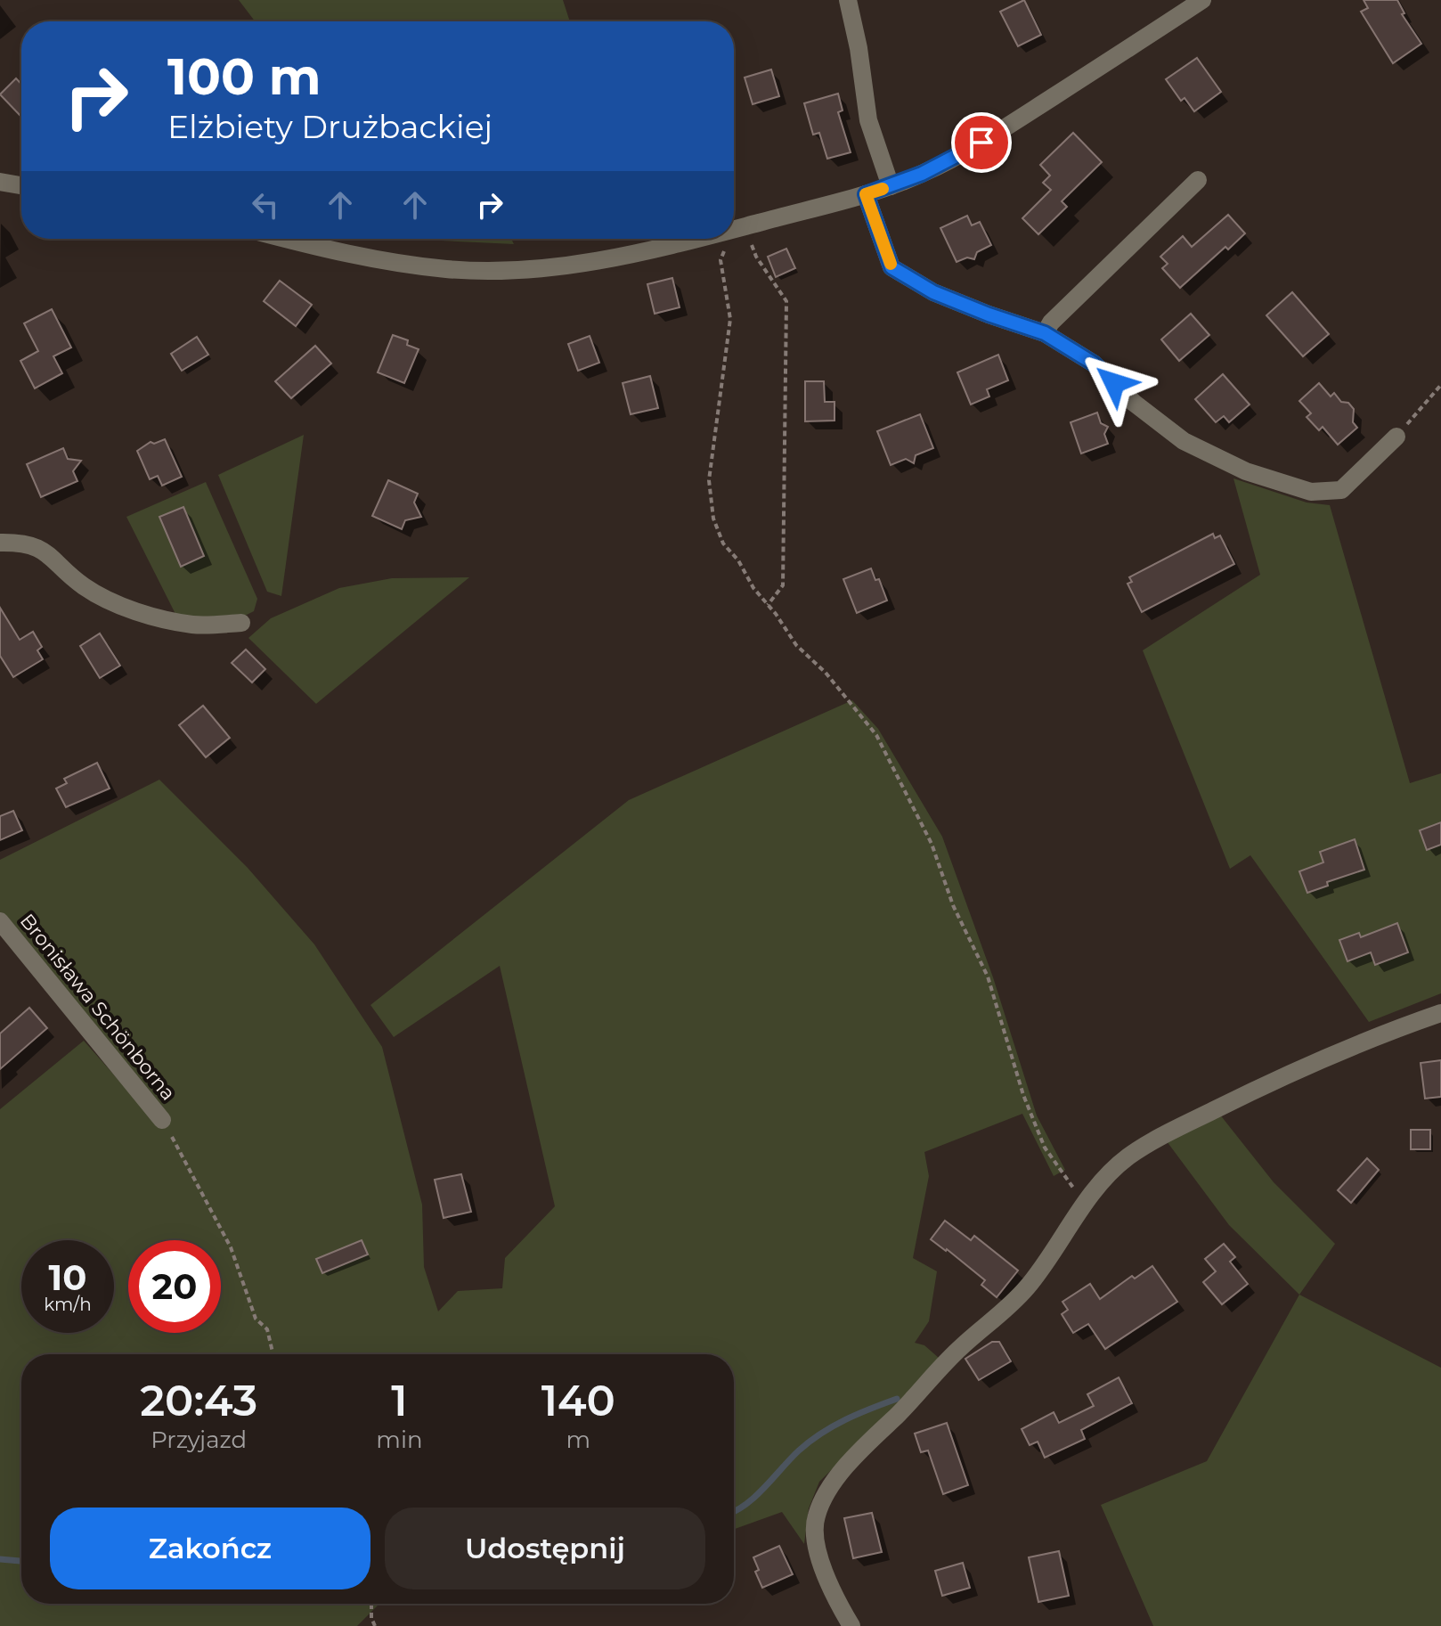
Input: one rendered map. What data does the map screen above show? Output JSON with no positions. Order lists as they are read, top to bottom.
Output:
{
  "streets": {
    "street": ["Bronisława Schönborna"]
  },
  "page": {
    "turn": ["100 m", "Elżbiety Drużbackiej"],
    "speed": "10 km/h",
    "limit": "20",
    "eta": [
      "20:43",
      "Przyjazd",
      "1",
      "min",
      "140",
      "m"
    ],
    "buttons": ["Zakończ", "Udostępnij"]
  }
}
